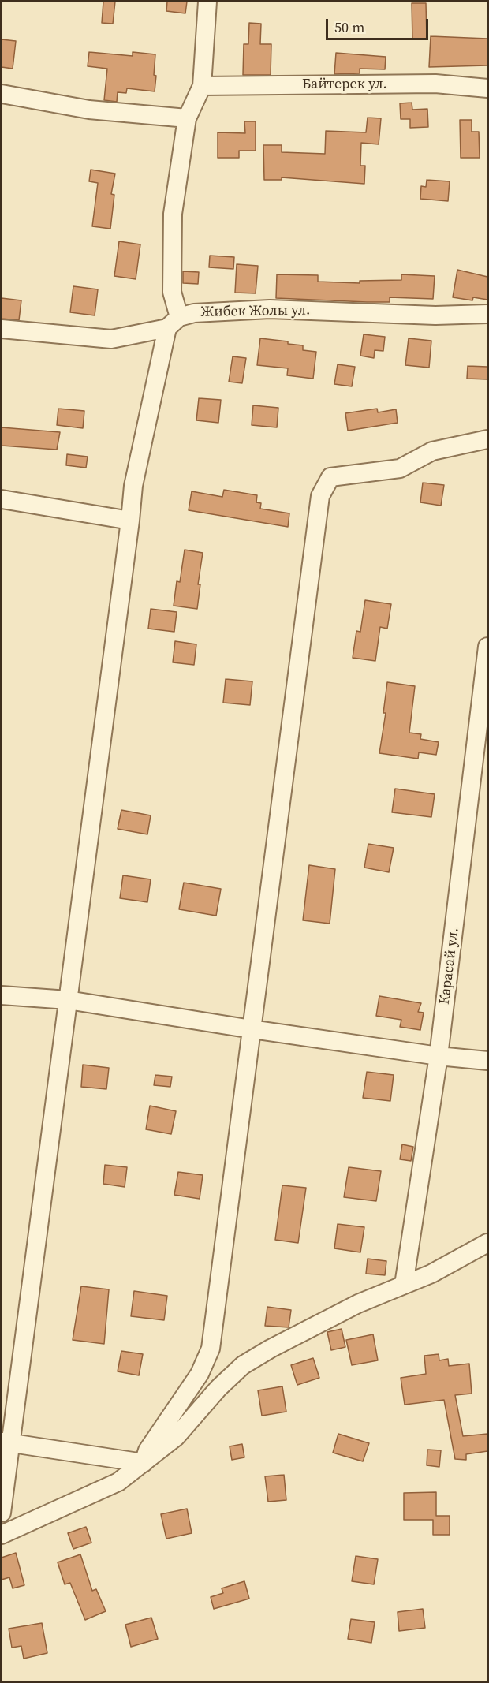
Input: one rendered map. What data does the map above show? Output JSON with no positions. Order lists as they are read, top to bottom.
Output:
{
  "streets": {
    "street": ["Байтерек ул.", "Жибек Жолы ул.", "Карасай ул."]
  },
  "scale_bar": "50 m"
}
